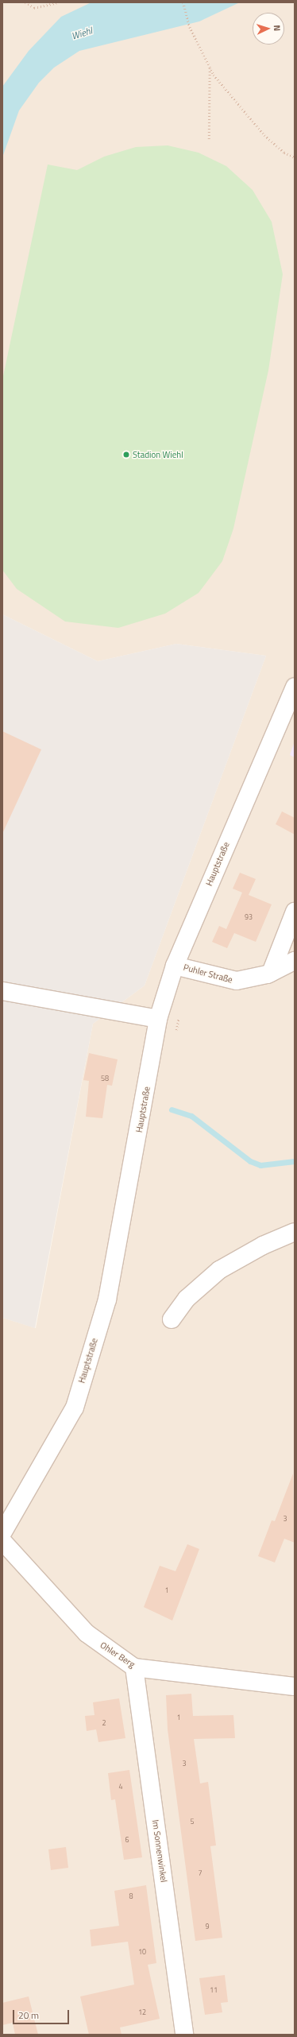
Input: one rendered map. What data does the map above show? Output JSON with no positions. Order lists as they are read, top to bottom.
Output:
{
  "streets": {
    "street": [
      "Hauptstraße",
      "Puhler Straße",
      "Ohler Berg",
      "Im Sonnenwinkel"
    ]
  },
  "crossings": [
    ["Hauptstraße", "Puhler Straße"],
    ["Ohler Berg", "Im Sonnenwinkel"]
  ],
  "water": ["Wiehl"],
  "places": ["Stadion Wiehl"],
  "house_numbers": [
    "93",
    "58",
    "3",
    "1",
    "1",
    "2",
    "3",
    "4",
    "5",
    "6",
    "7",
    "8",
    "9",
    "10",
    "11",
    "12"
  ],
  "scale_bar": "20 m",
  "north": "right"
}
